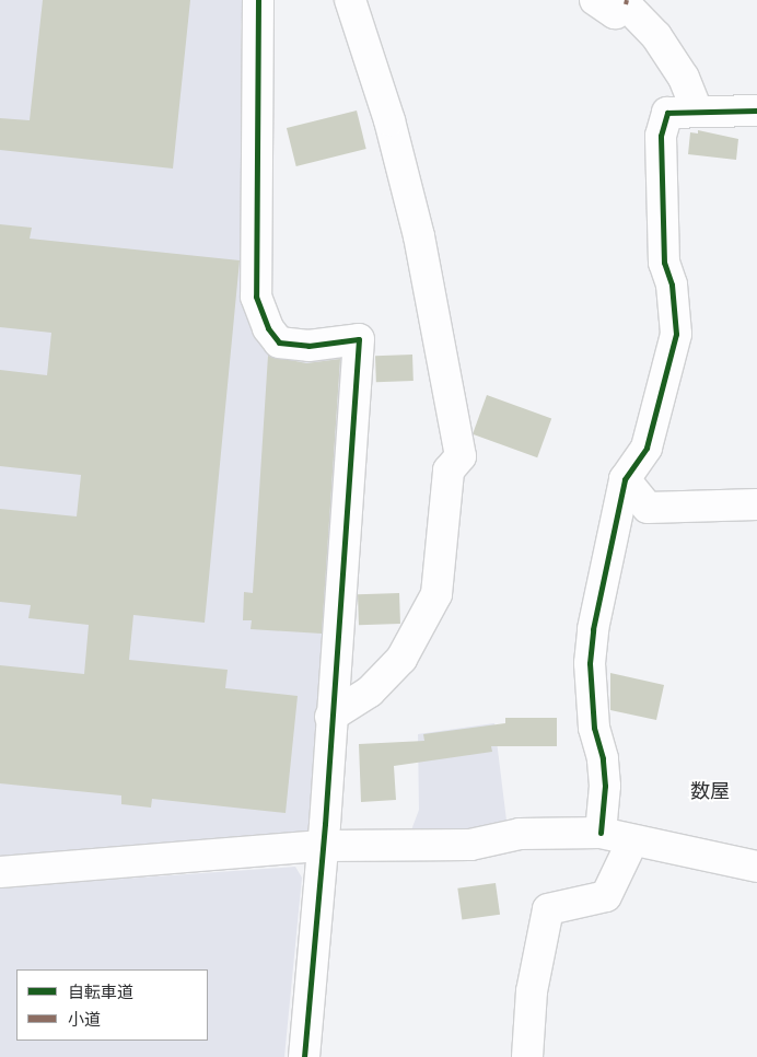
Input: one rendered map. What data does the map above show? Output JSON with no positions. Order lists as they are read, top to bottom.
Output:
{
  "districts": ["数屋"],
  "legend": ["自転車道", "小道"]
}
